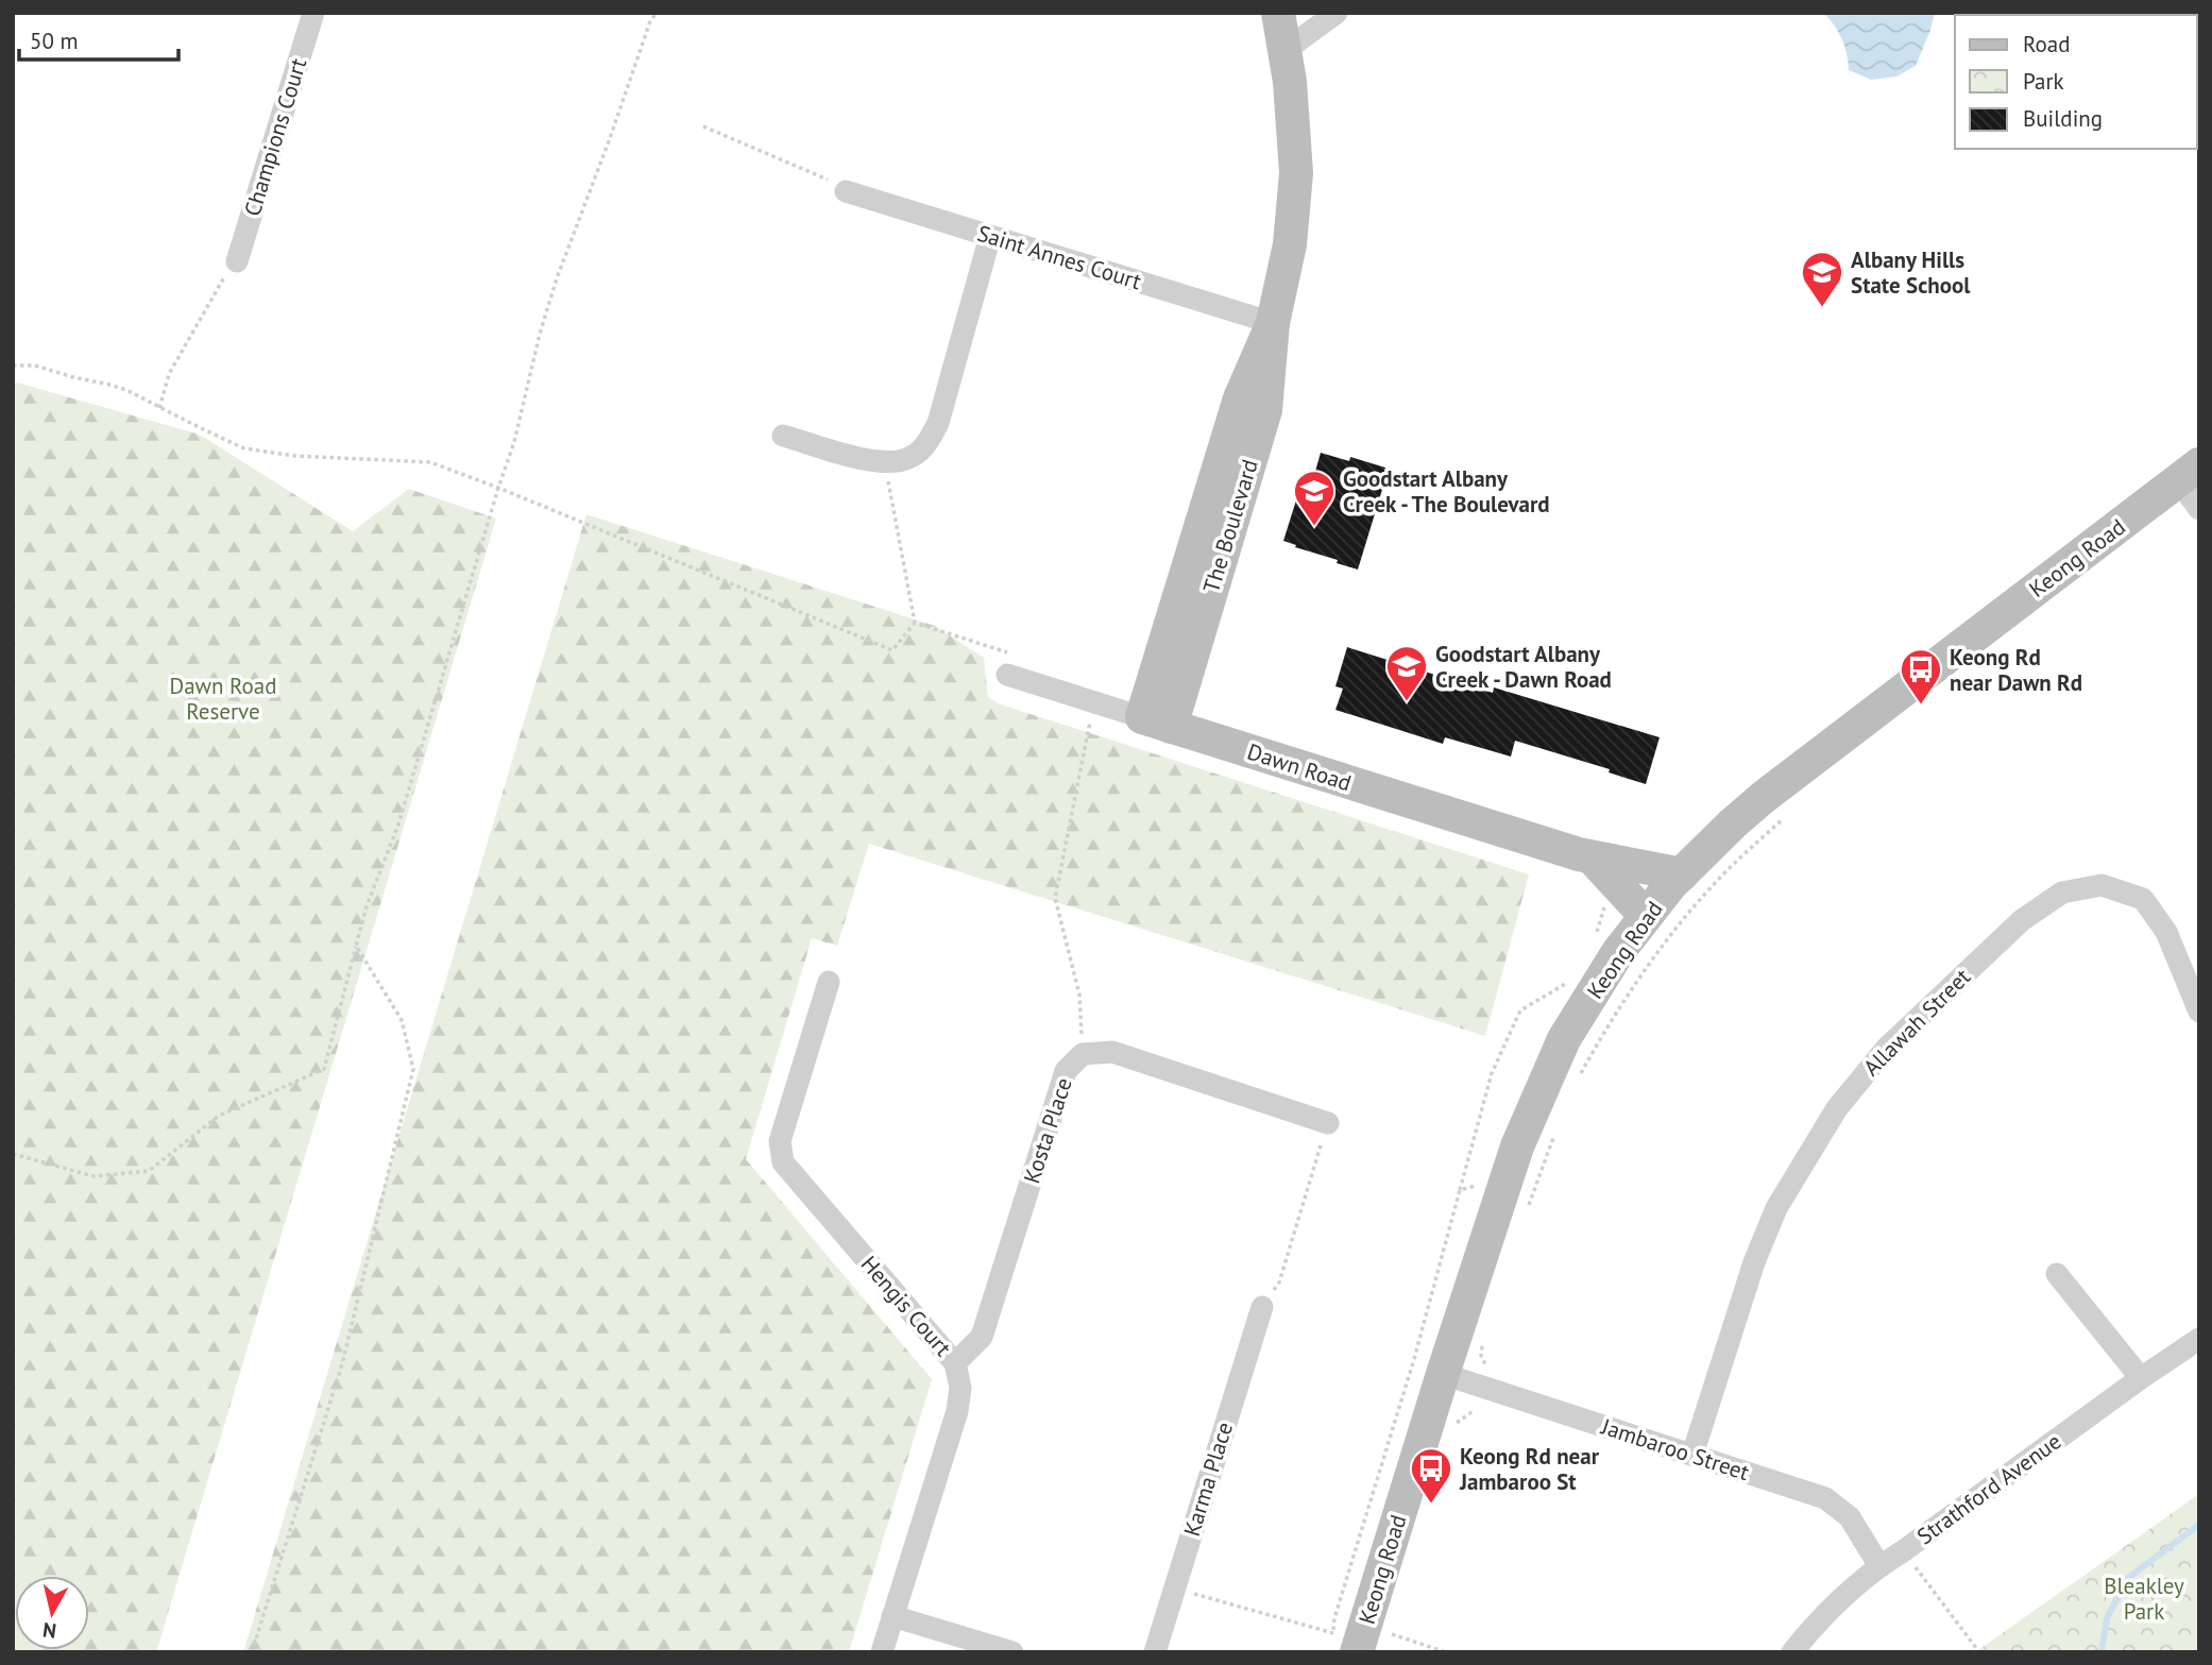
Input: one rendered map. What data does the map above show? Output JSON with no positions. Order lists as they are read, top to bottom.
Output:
{
  "streets": {
    "street": [
      "Champions Court",
      "Saint Annes Court",
      "The Boulevard",
      "Keong Road",
      "Dawn Road",
      "Allawah Street",
      "Kosta Place",
      "Hengis Court",
      "Jambaroo Street",
      "Karma Place",
      "Strathford Avenue"
    ]
  },
  "crossings": [
    ["Saint Annes Court", "The Boulevard"],
    ["The Boulevard", "Dawn Road"],
    ["Keong Road", "Dawn Road"],
    ["Keong Road", "Jambaroo Street"],
    ["Allawah Street", "Jambaroo Street"],
    ["Kosta Place", "Hengis Court"],
    ["Jambaroo Street", "Strathford Avenue"]
  ],
  "parks": ["Dawn Road Reserve", "Bleakley Park"],
  "places": {
    "school or university": ["Albany Hills State School", "Goodstart Albany Creek - The Boulevard", "Goodstart Albany Creek - Dawn Road"],
    "bus stop": ["Keong Rd near Dawn Rd", "Keong Rd near Jambaroo St"]
  },
  "legend": ["Road", "Park", "Building"],
  "scale_bar": "50 m",
  "north": "bottom"
}
